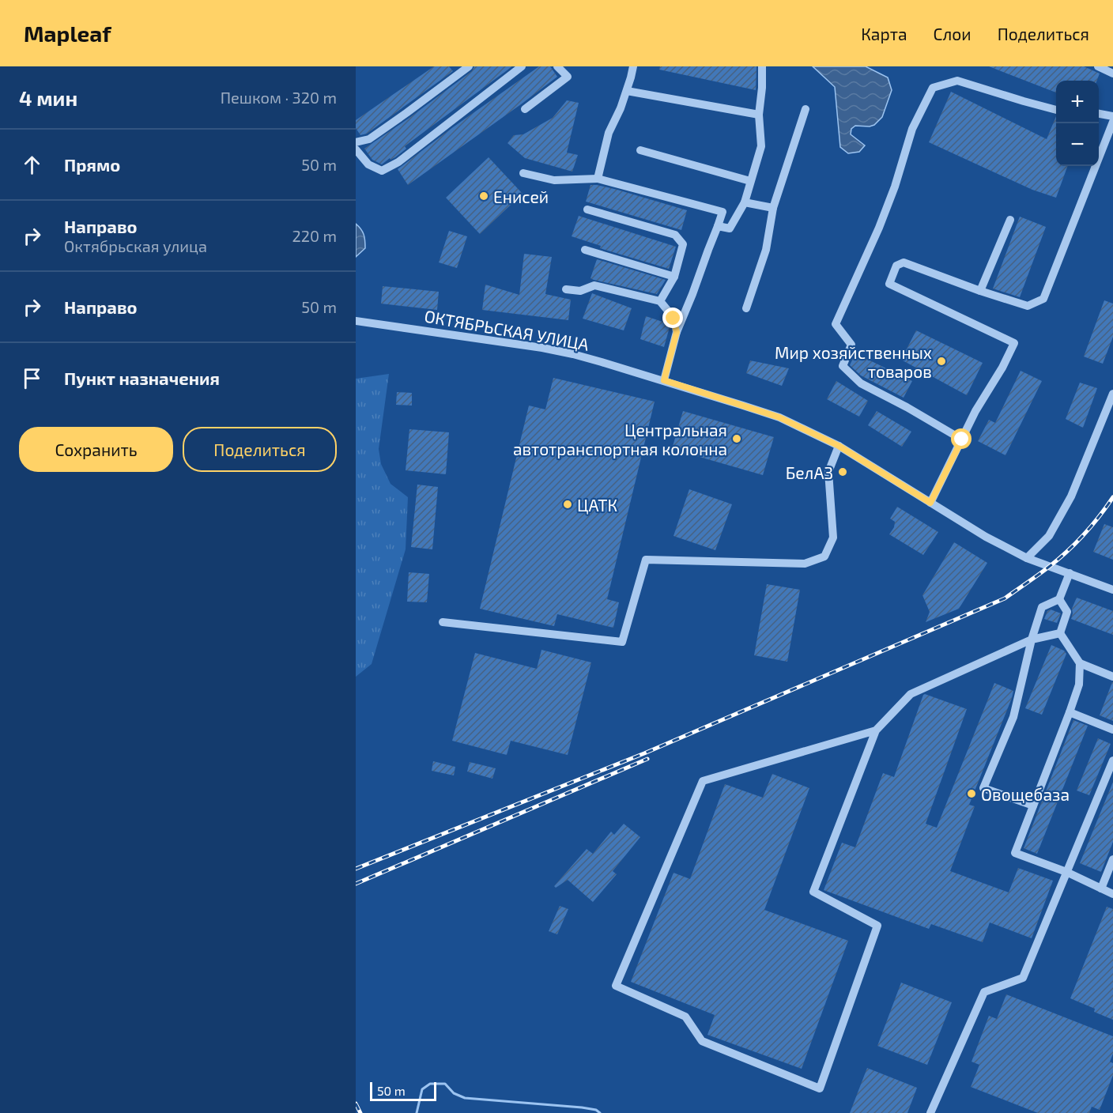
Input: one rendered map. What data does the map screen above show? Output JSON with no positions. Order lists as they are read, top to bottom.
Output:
{
  "streets": {
    "street": ["ОКТЯБРЬСКАЯ УЛИЦА"]
  },
  "places": [
    "Енисей",
    "Мир хозяйственных товаров",
    "Центральная автотранспортная колонна",
    "БелАЗ",
    "ЦАТК",
    "Овощебаза"
  ],
  "scale_bar": "50 m",
  "page": {
    "header": "Mapleaf",
    "nav": ["Карта", "Слои", "Поделиться"],
    "heading": ["4 мин", "Пешком · 320 m"],
    "map_buttons": ["+", "−"],
    "list": [
      ["Прямо", "50 m"],
      ["Направо", "Октябрьская улица", "220 m"],
      ["Направо", "50 m"],
      "Пункт назначения"
    ],
    "buttons": ["Сохранить", "Поделиться"],
    "scale": "50 m"
  }
}
